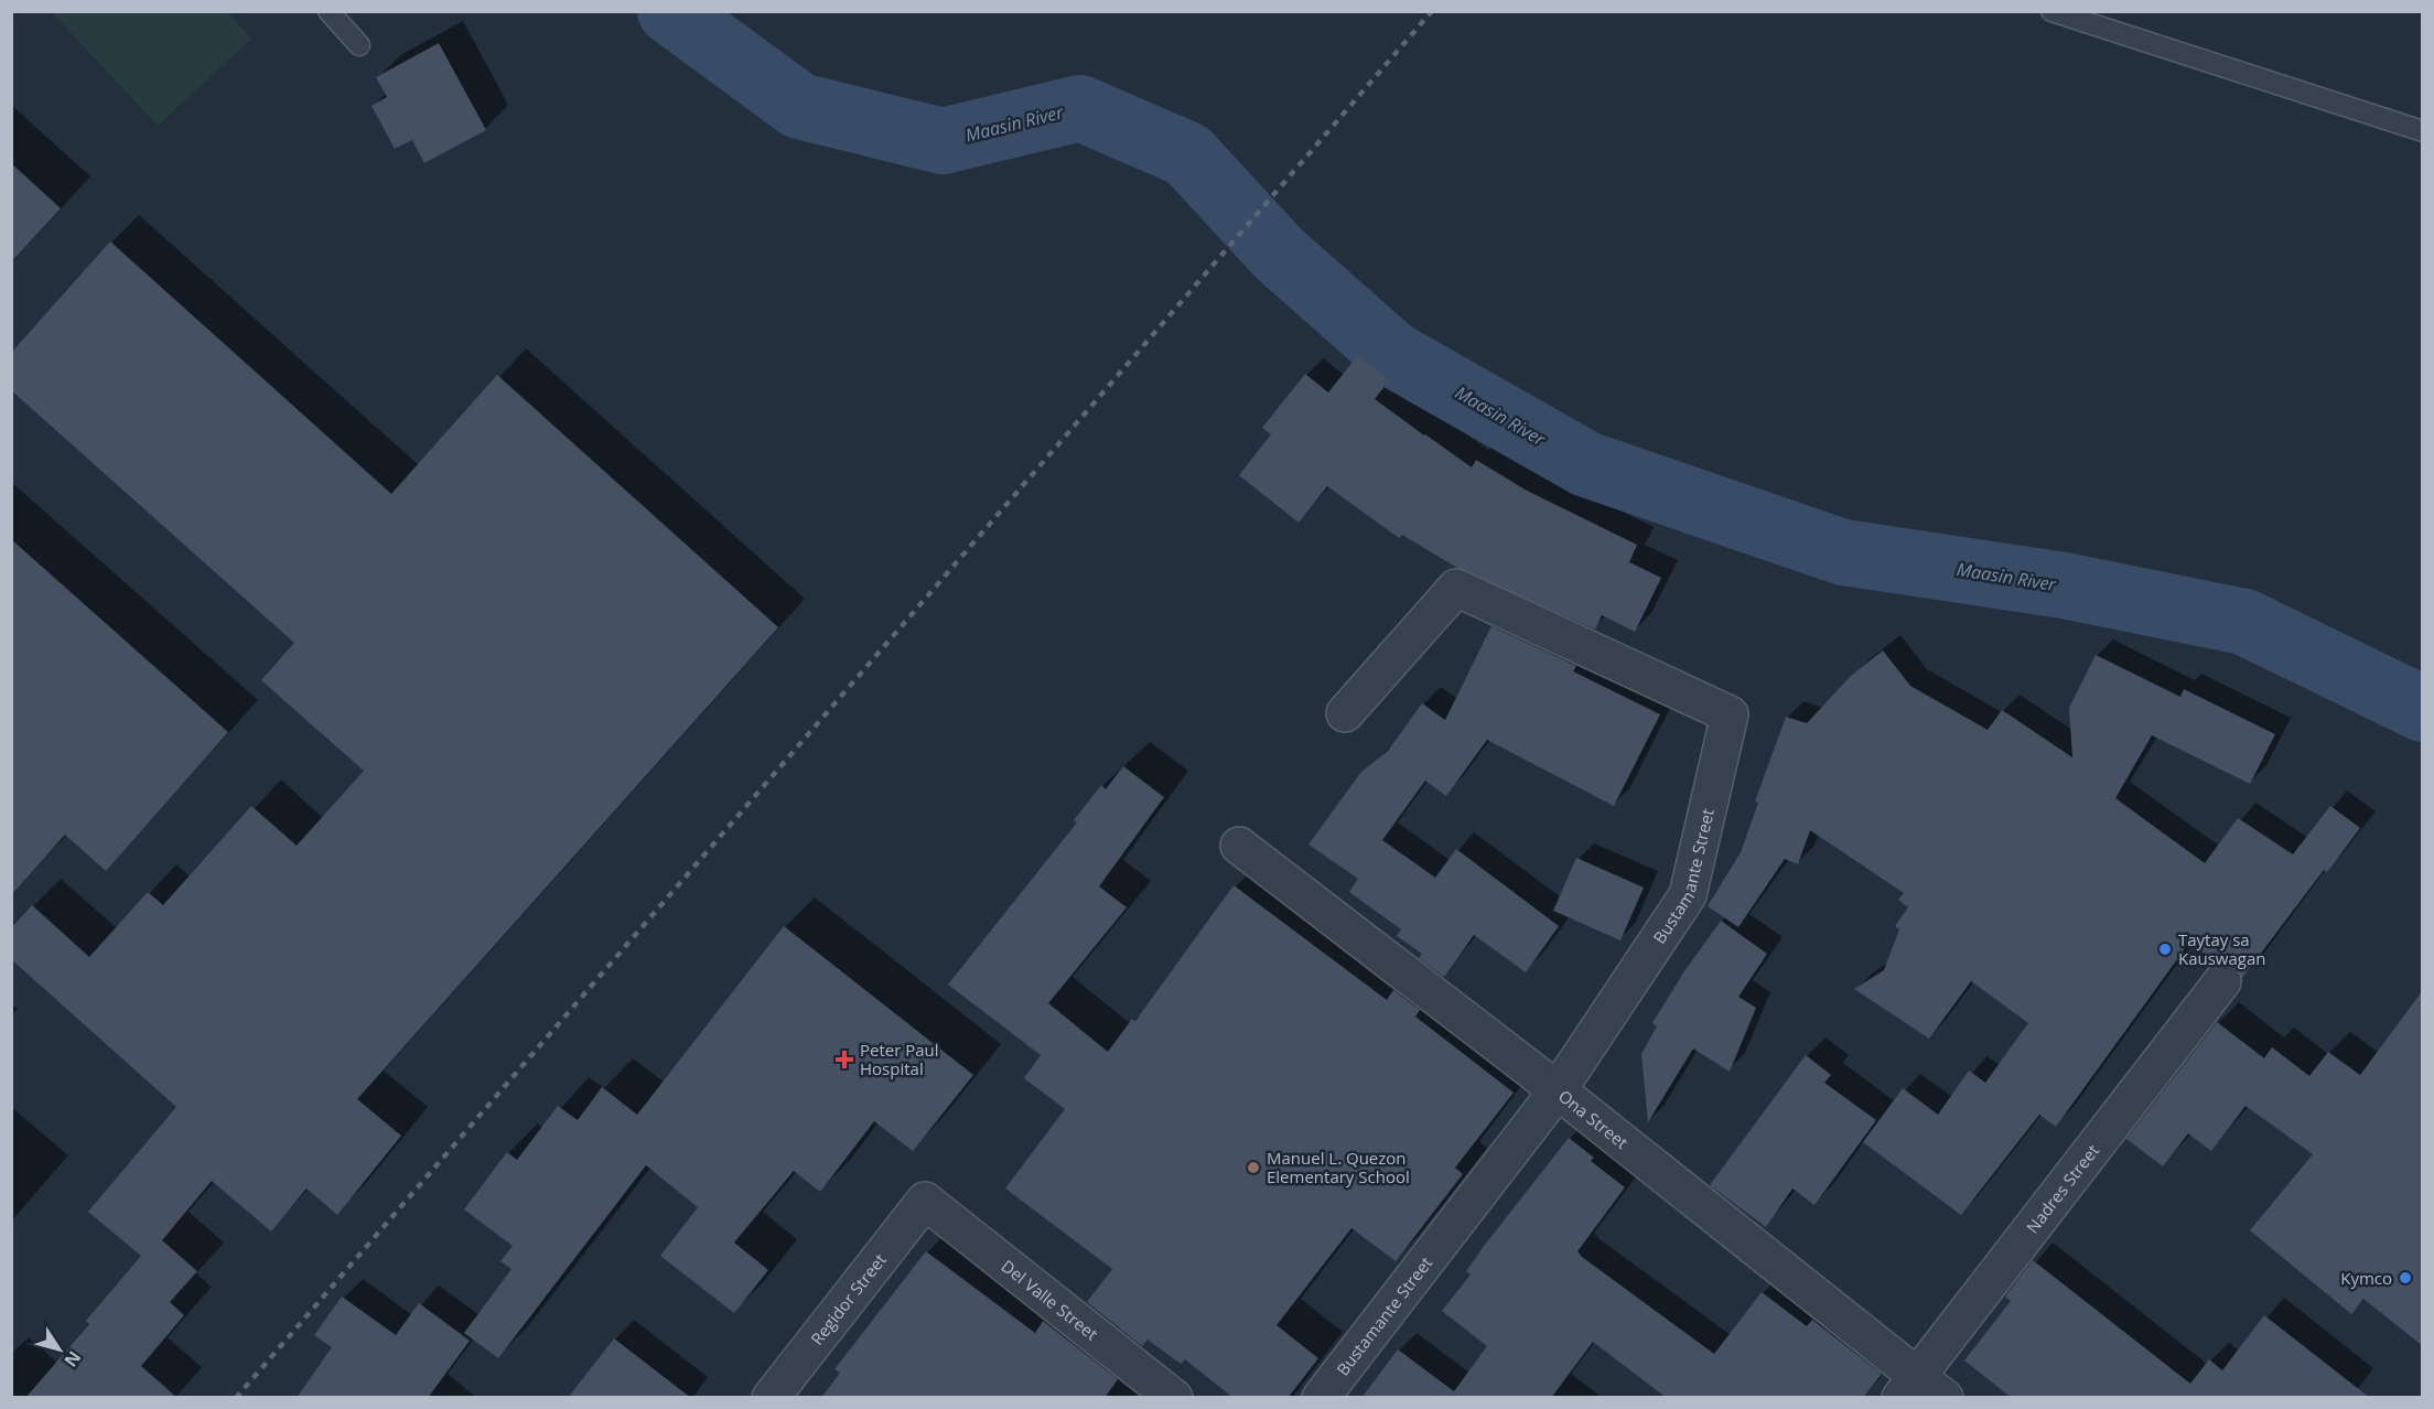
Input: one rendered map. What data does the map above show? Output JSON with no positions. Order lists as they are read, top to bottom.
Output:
{
  "streets": {
    "street": [
      "Bustamante Street",
      "Ona Street",
      "Nadres Street",
      "Regidor Street",
      "Del Valle Street"
    ]
  },
  "crossings": [
    ["Bustamante Street", "Ona Street"],
    ["Ona Street", "Nadres Street"],
    ["Regidor Street", "Del Valle Street"]
  ],
  "water": ["Maasin River"],
  "places": {
    "other": ["Taytay sa Kauswagan", "Manuel L. Quezon Elementary School", "Kymco"],
    "health": ["Peter Paul Hospital"]
  },
  "north": "bottom right"
}
